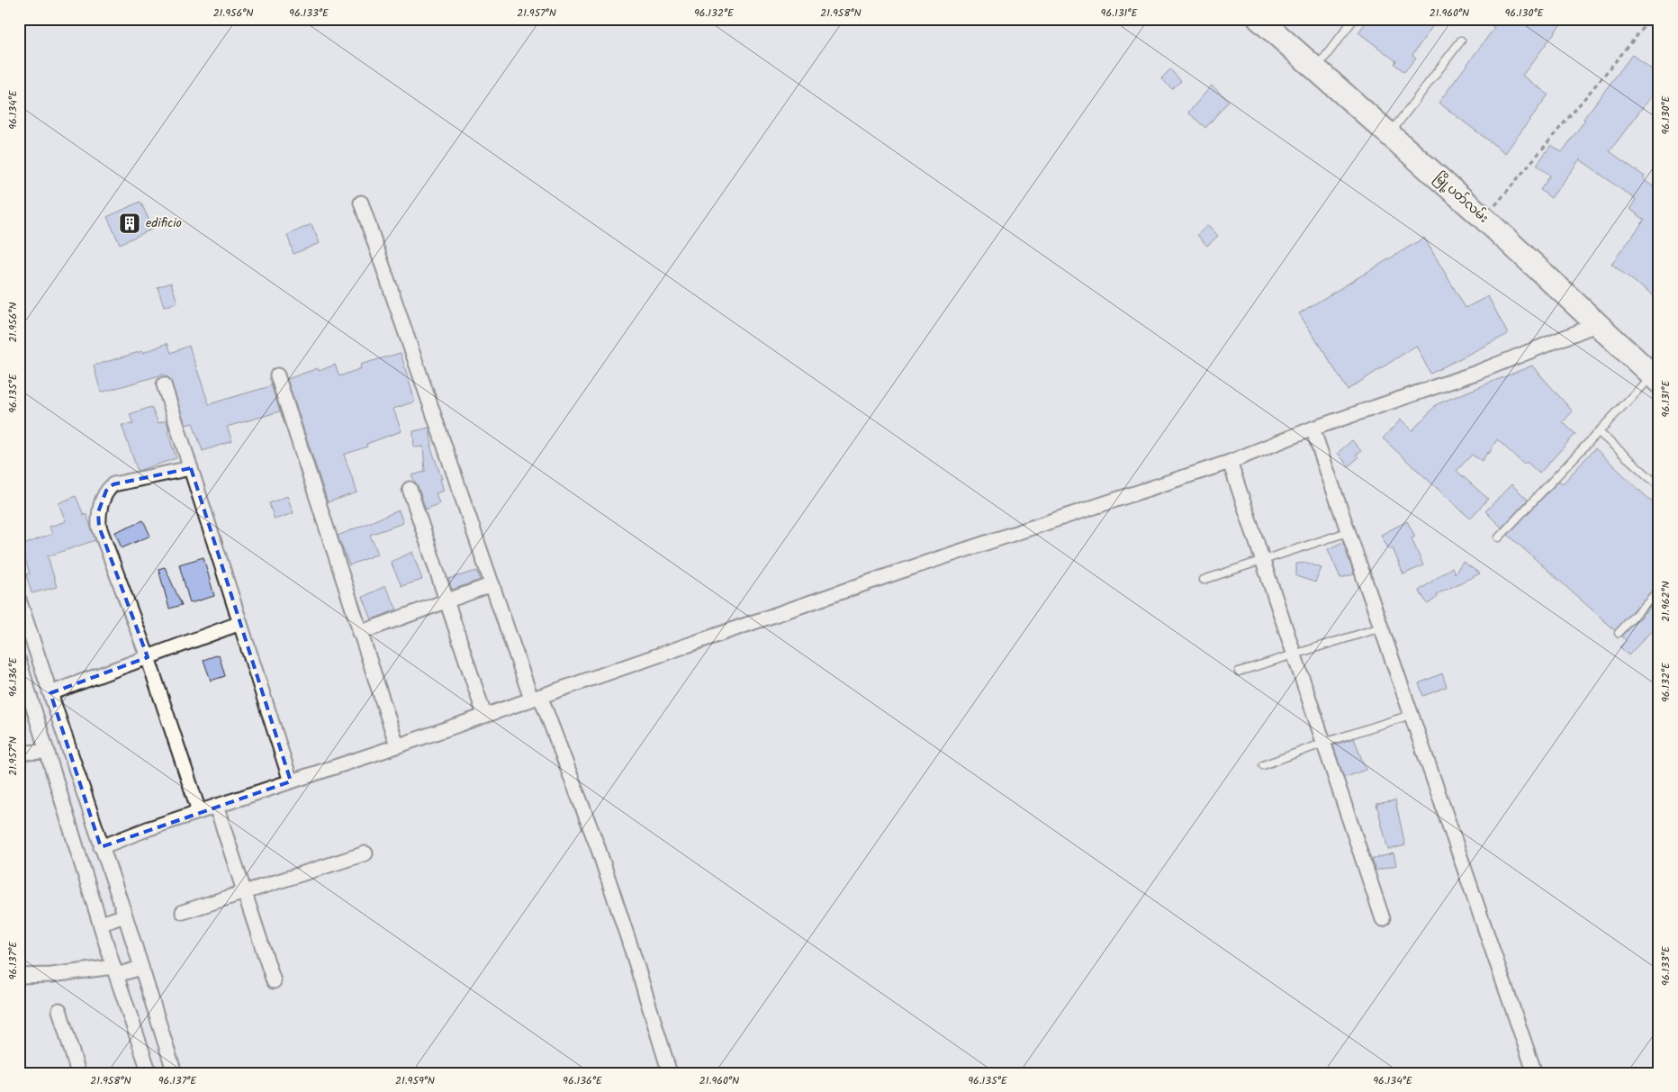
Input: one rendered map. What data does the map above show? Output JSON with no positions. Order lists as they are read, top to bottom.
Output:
{
  "streets": {
    "main road": ["မြို့ပတ်လမ်း"]
  },
  "places": {
    "building": ["edificio"]
  },
  "coordinates": [
    "21.956°N",
    "96.133°E",
    "21.957°N",
    "96.132°E",
    "21.958°N",
    "96.131°E",
    "21.960°N",
    "96.130°E",
    "96.134°E",
    "96.135°E",
    "21.962°N",
    "96.136°E",
    "96.137°E",
    "21.959°N"
  ]
}
